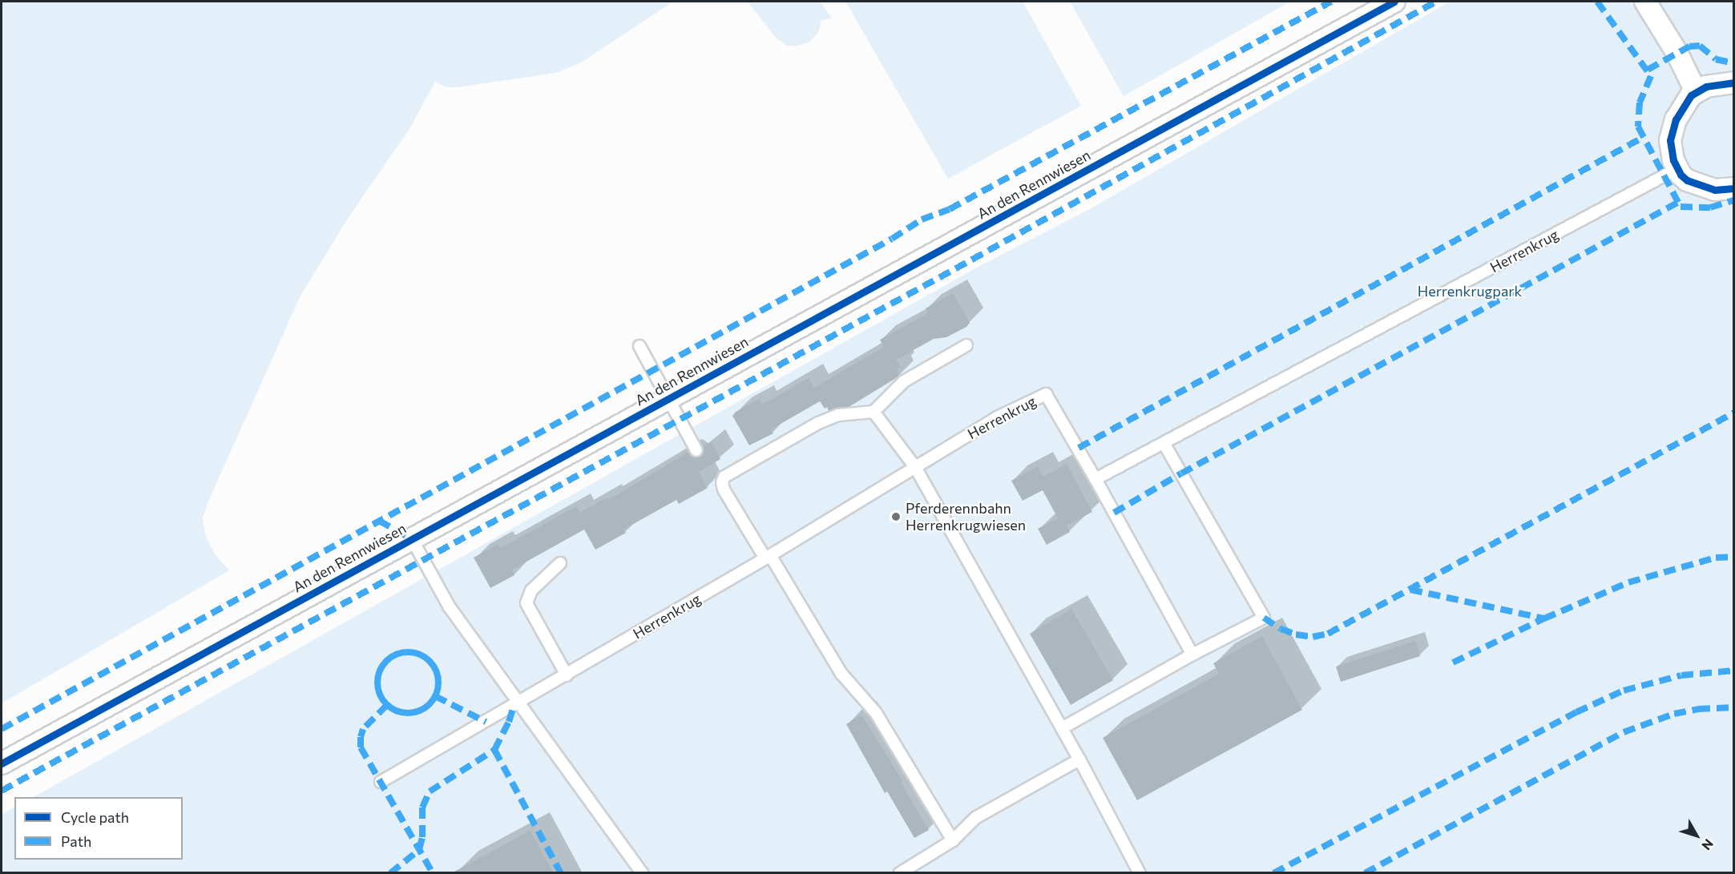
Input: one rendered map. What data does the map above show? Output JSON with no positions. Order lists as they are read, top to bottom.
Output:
{
  "streets": {
    "street": ["An den Rennwiesen"],
    "lane": ["Herrenkrug"]
  },
  "parks": ["Herrenkrugpark"],
  "places": ["Pferderennbahn Herrenkrugwiesen"],
  "legend": ["Cycle path", "Path"],
  "north": "bottom right"
}
